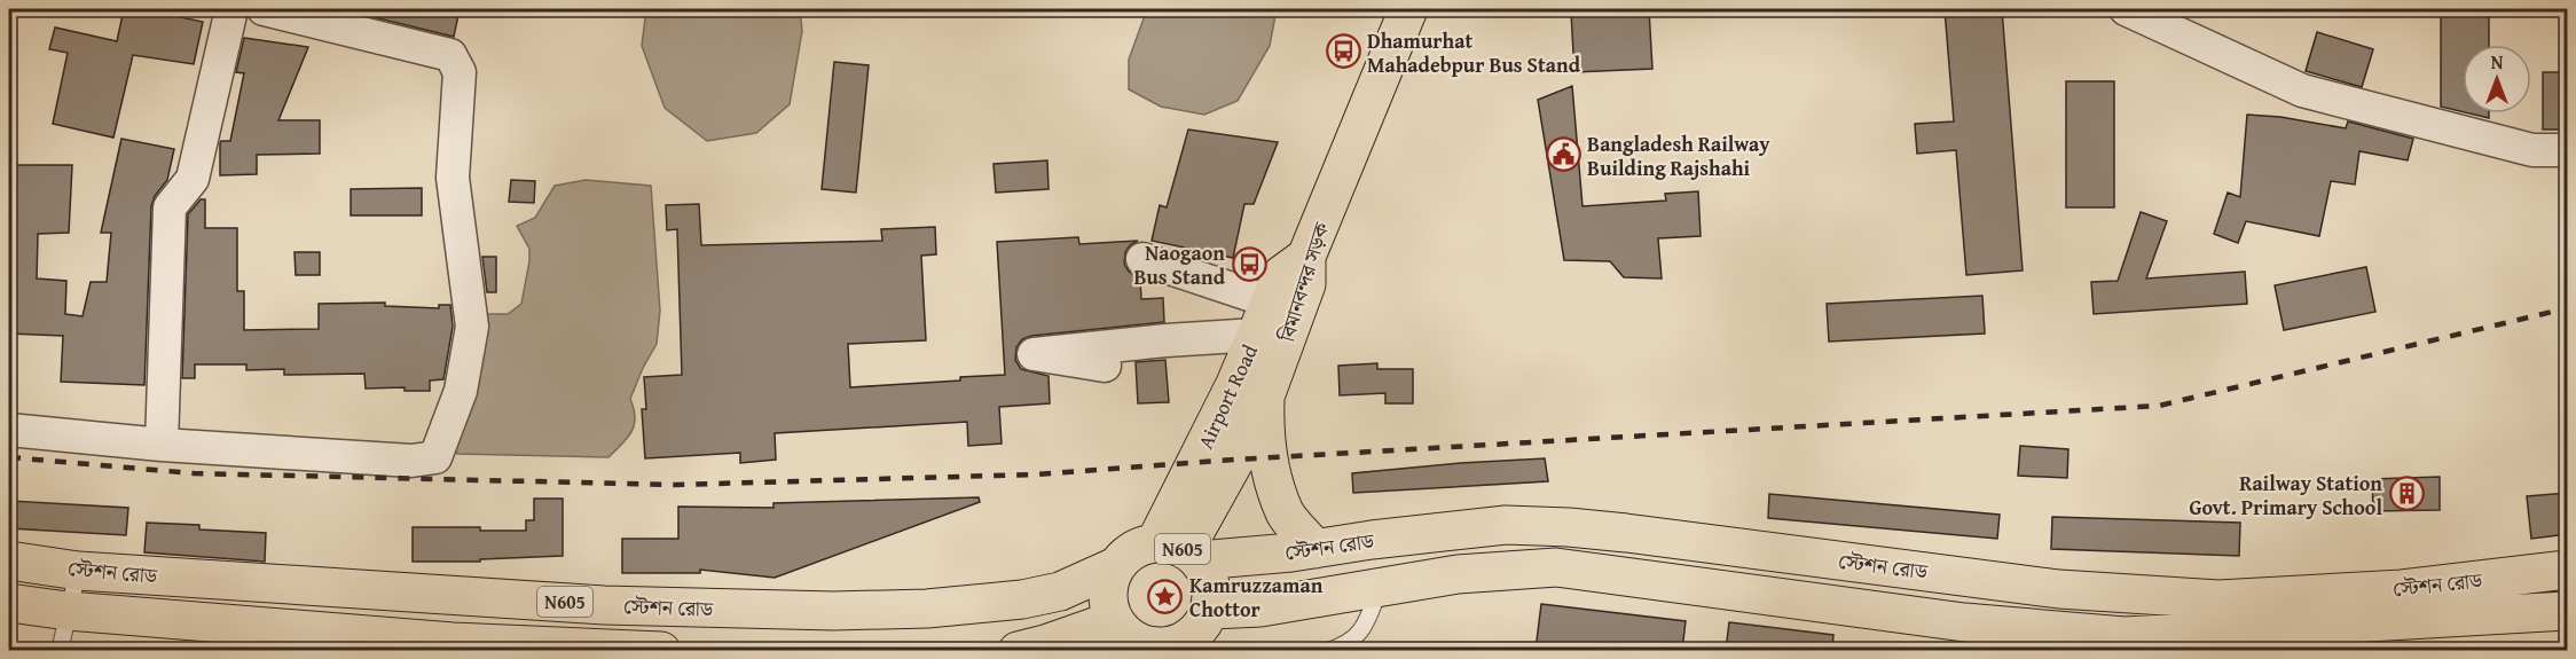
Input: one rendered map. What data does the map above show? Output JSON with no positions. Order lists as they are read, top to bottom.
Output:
{
  "streets": {
    "main road": [
      "বিমানবন্দর সড়ক",
      "Airport Road",
      "স্টেশন রোড",
      "N605"
    ]
  },
  "crossings": [
    ["বিমানবন্দর সড়ক", "Airport Road"],
    ["বিমানবন্দর সড়ক", "স্টেশন রোড"],
    ["বিমানবন্দর সড়ক", "N605"],
    ["Airport Road", "স্টেশন রোড"],
    ["Airport Road", "N605"],
    ["স্টেশন রোড", "N605"]
  ],
  "places": {
    "bus stop": ["Dhamurhat Mahadebpur Bus Stand", "Naogaon Bus Stand"],
    "public building": ["Bangladesh Railway Building Rajshahi"],
    "building": ["Railway Station Govt. Primary School"],
    "place": ["Kamruzzaman Chottor"]
  },
  "north": "top"
}
